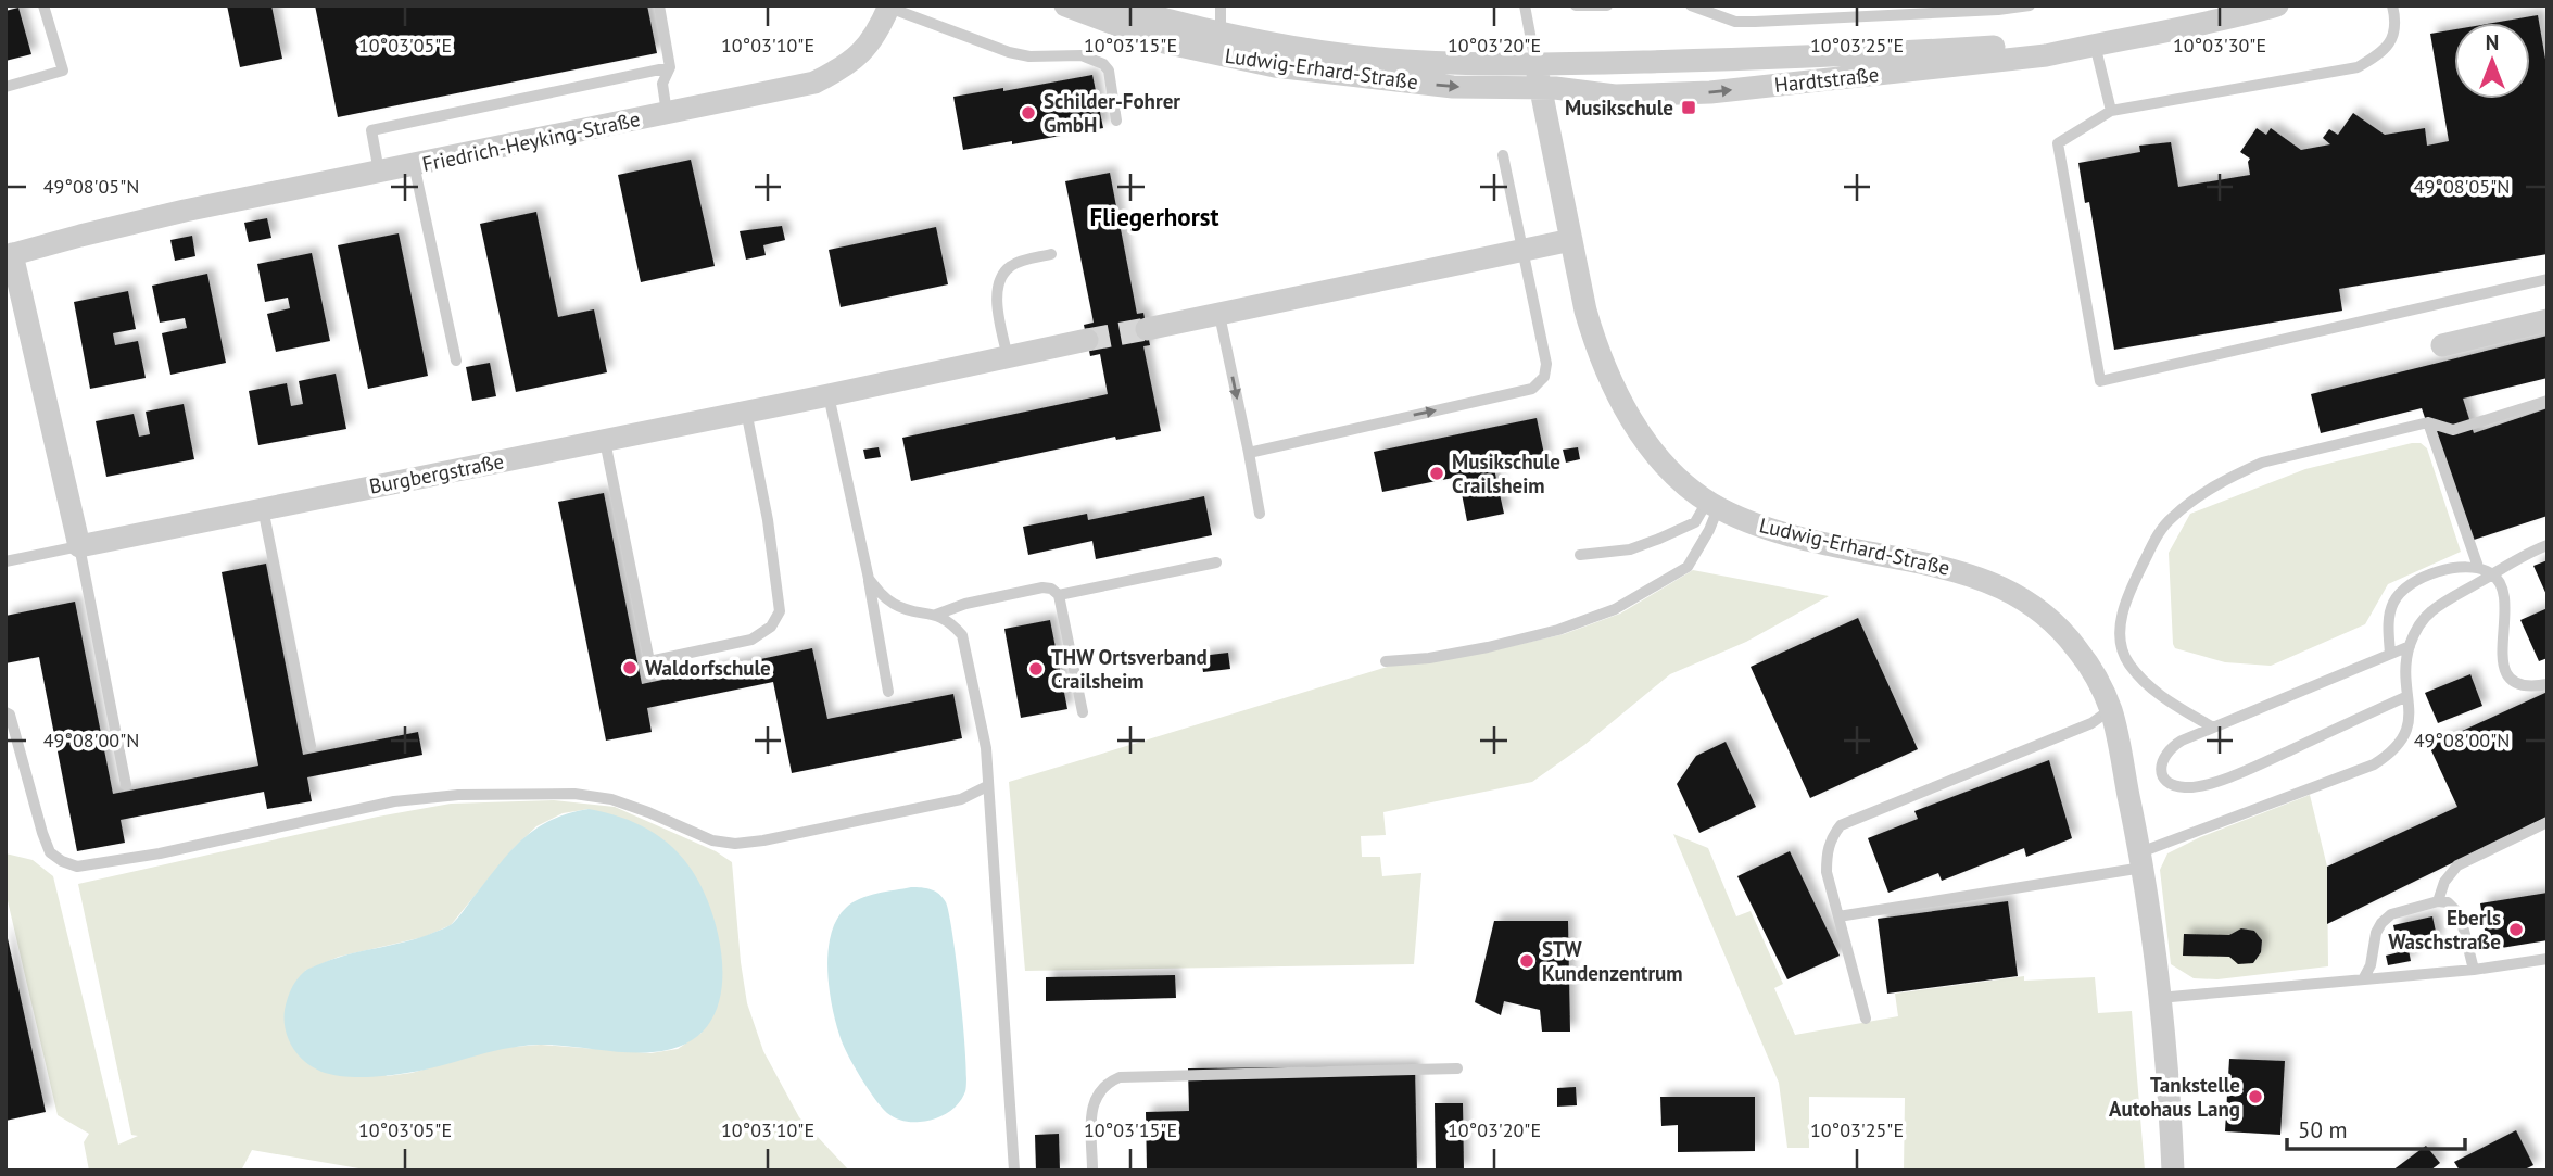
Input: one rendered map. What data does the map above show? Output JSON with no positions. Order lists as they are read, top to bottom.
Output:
{
  "streets": {
    "street": [
      "Ludwig-Erhard-Straße",
      "Hardtstraße",
      "Friedrich-Heyking-Straße",
      "Burgbergstraße"
    ]
  },
  "crossings": [
    ["Ludwig-Erhard-Straße", "Hardtstraße"]
  ],
  "districts": ["Fliegerhorst"],
  "places": {
    "transit": ["Musikschule"],
    "other": [
      "Schilder-Fohrer GmbH",
      "Musikschule Crailsheim",
      "Waldorfschule",
      "THW Ortsverband Crailsheim",
      "Eberls Waschstraße",
      "STW Kundenzentrum",
      "Tankstelle Autohaus Lang"
    ]
  },
  "scale_bar": "50 m",
  "north": "top",
  "coordinates": [
    "10°03'05\"E",
    "10°03'10\"E",
    "10°03'15\"E",
    "10°03'20\"E",
    "10°03'25\"E",
    "10°03'30\"E",
    "49°08'05\"N",
    "49°08'00\"N"
  ]
}
